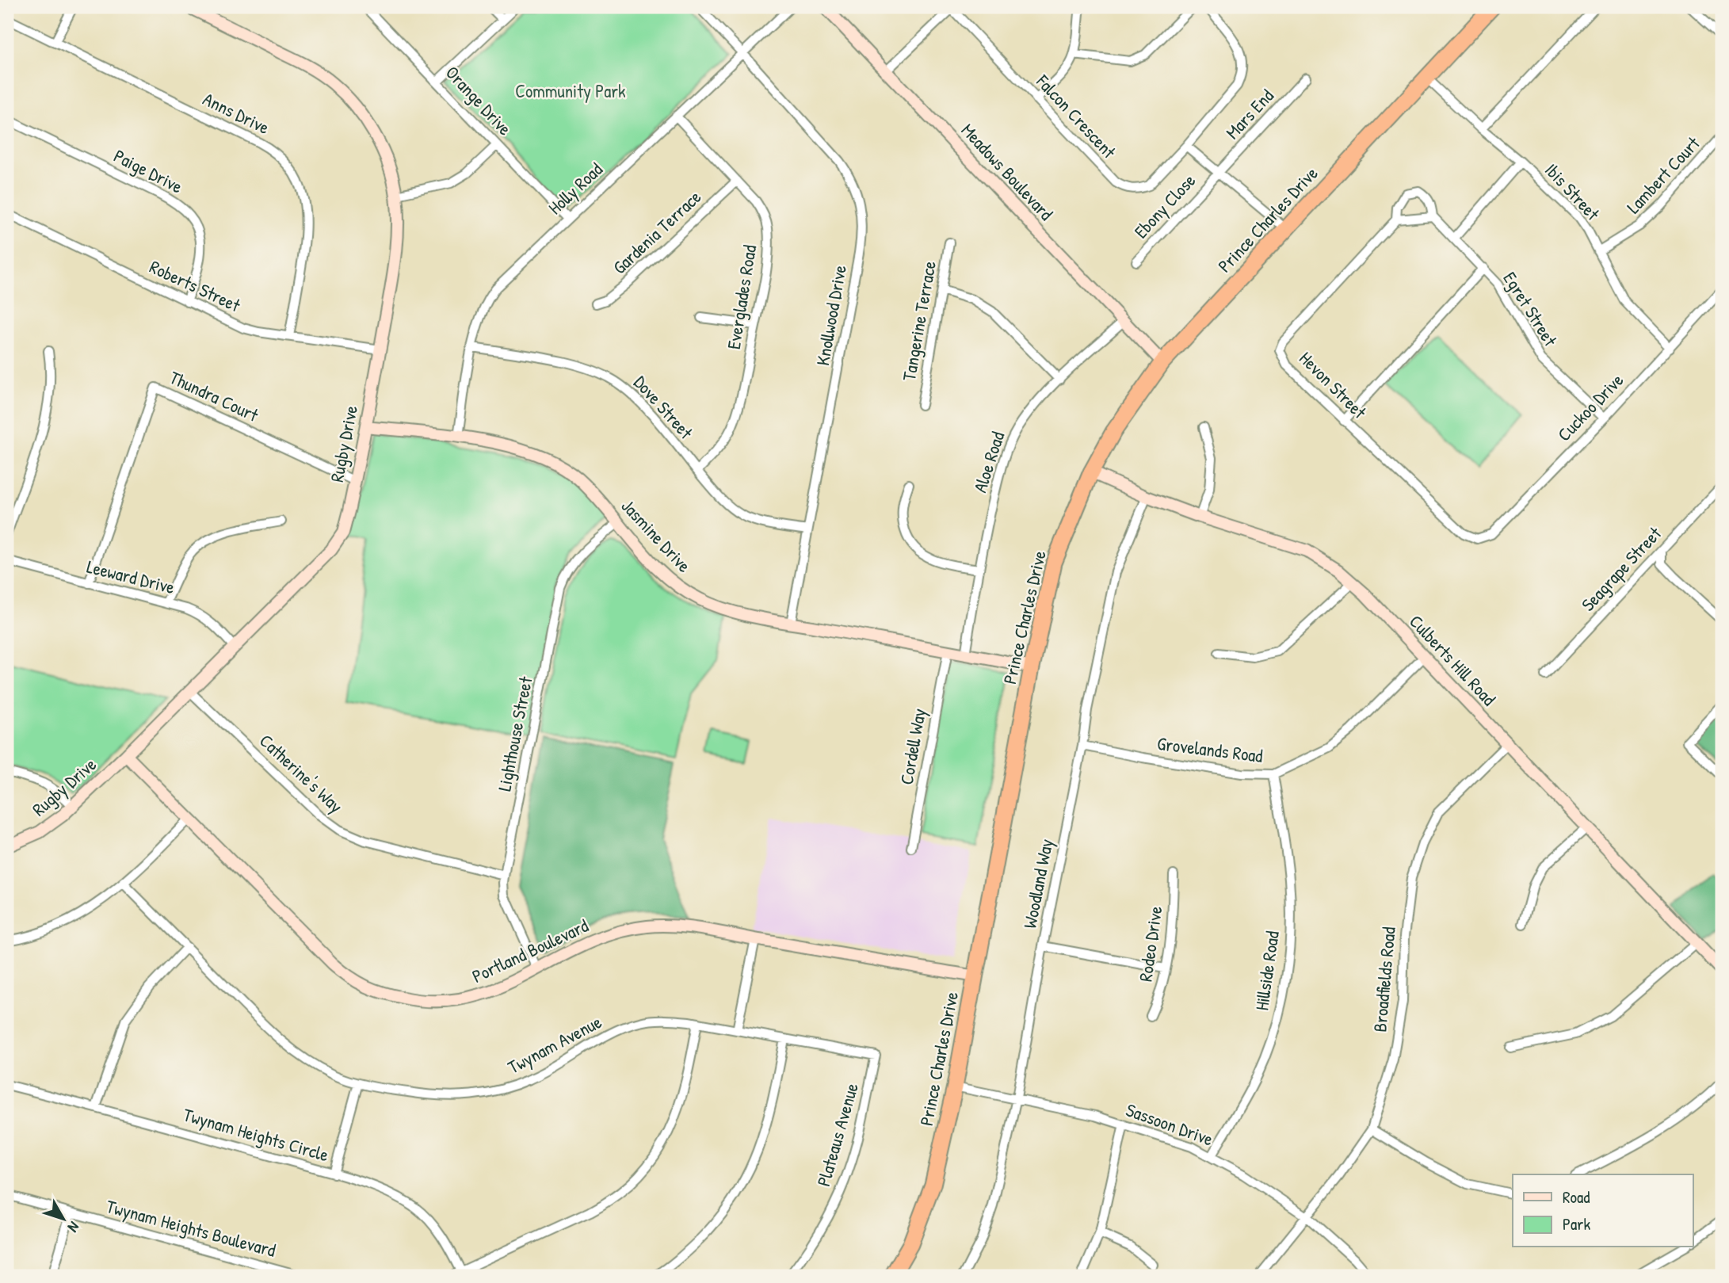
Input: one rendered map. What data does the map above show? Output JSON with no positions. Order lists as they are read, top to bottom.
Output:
{
  "streets": {
    "highway": ["Prince Charles Drive"],
    "street": [
      "Orange Drive",
      "Anns Drive",
      "Mars End",
      "Falcon Crescent",
      "Paige Drive",
      "Meadows Boulevard",
      "Lambert Court",
      "Holly Road",
      "Ibis Street",
      "Ebony Close",
      "Gardenia Terrace",
      "Roberts Street",
      "Everglades Road",
      "Egret Street",
      "Knollwood Drive",
      "Tangerine Terrace",
      "Hevon Street",
      "Thundra Court",
      "Dove Street",
      "Cuckoo Drive",
      "Rugby Drive",
      "Aloe Road",
      "Jasmine Drive",
      "Seagrape Street",
      "Leeward Drive",
      "Culberts Hill Road",
      "Lighthouse Street",
      "Cordell Way",
      "Grovelands Road",
      "Catherine's Way",
      "Woodland Way",
      "Rodeo Drive",
      "Portland Boulevard",
      "Hillside Road",
      "Broadfields Road",
      "Twynam Avenue",
      "Sassoon Drive",
      "Twynam Heights Circle",
      "Plateaus Avenue",
      "Twynam Heights Boulevard"
    ]
  },
  "crossings": [
    ["Orange Drive", "Holly Road"],
    ["Anns Drive", "Roberts Street"],
    ["Mars End", "Ebony Close"],
    ["Paige Drive", "Roberts Street"],
    ["Meadows Boulevard", "Prince Charles Drive"],
    ["Meadows Boulevard", "Aloe Road"],
    ["Lambert Court", "Ibis Street"],
    ["Holly Road", "Everglades Road"],
    ["Holly Road", "Knollwood Drive"],
    ["Holly Road", "Dove Street"],
    ["Holly Road", "Jasmine Drive"],
    ["Ibis Street", "Prince Charles Drive"],
    ["Ibis Street", "Cuckoo Drive"],
    ["Prince Charles Drive", "Jasmine Drive"],
    ["Prince Charles Drive", "Culberts Hill Road"],
    ["Prince Charles Drive", "Portland Boulevard"],
    ["Prince Charles Drive", "Sassoon Drive"],
    ["Gardenia Terrace", "Everglades Road"],
    ["Roberts Street", "Rugby Drive"],
    ["Everglades Road", "Dove Street"],
    ["Egret Street", "Hevon Street"],
    ["Egret Street", "Cuckoo Drive"],
    ["Knollwood Drive", "Dove Street"],
    ["Knollwood Drive", "Jasmine Drive"],
    ["Hevon Street", "Cuckoo Drive"],
    ["Thundra Court", "Rugby Drive"],
    ["Thundra Court", "Leeward Drive"],
    ["Rugby Drive", "Jasmine Drive"],
    ["Rugby Drive", "Leeward Drive"],
    ["Rugby Drive", "Catherine's Way"],
    ["Rugby Drive", "Portland Boulevard"],
    ["Aloe Road", "Jasmine Drive"],
    ["Jasmine Drive", "Lighthouse Street"],
    ["Jasmine Drive", "Cordell Way"],
    ["Culberts Hill Road", "Grovelands Road"],
    ["Culberts Hill Road", "Woodland Way"],
    ["Culberts Hill Road", "Broadfields Road"],
    ["Lighthouse Street", "Catherine's Way"],
    ["Lighthouse Street", "Portland Boulevard"],
    ["Grovelands Road", "Woodland Way"],
    ["Grovelands Road", "Hillside Road"],
    ["Woodland Way", "Sassoon Drive"],
    ["Hillside Road", "Sassoon Drive"],
    ["Broadfields Road", "Sassoon Drive"],
    ["Twynam Avenue", "Plateaus Avenue"]
  ],
  "parks": ["Community Park"],
  "legend": ["Road", "Park"],
  "north": "bottom right"
}
